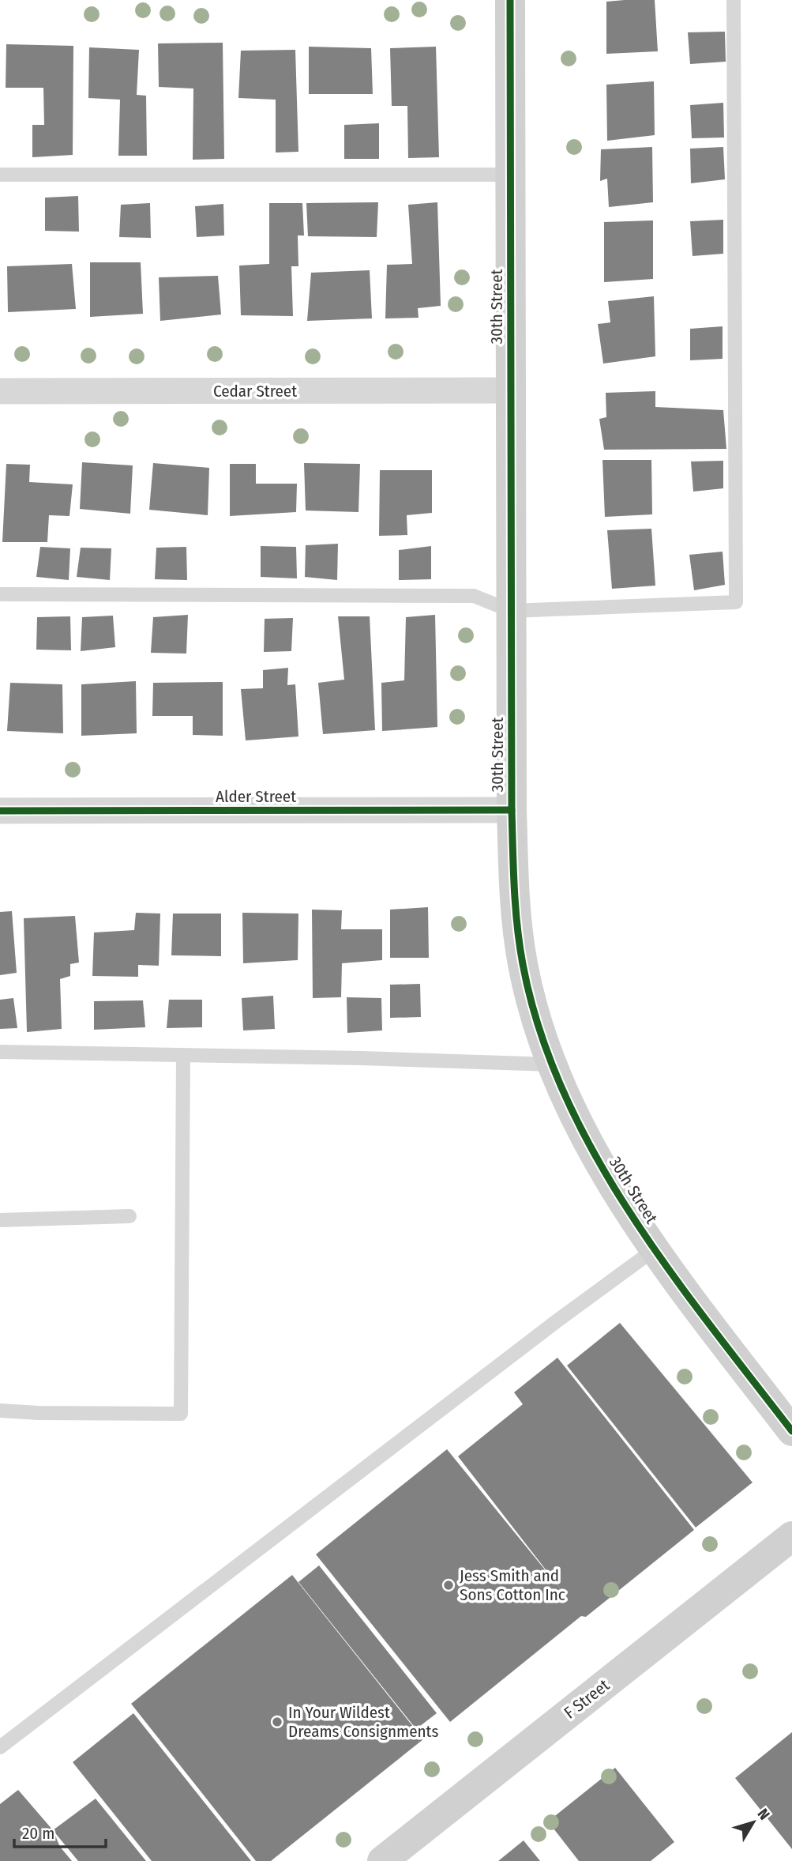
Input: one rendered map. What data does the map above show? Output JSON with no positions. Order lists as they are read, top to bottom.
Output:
{
  "streets": {
    "street": [
      "30th Street",
      "Cedar Street",
      "Alder Street",
      "F Street"
    ]
  },
  "crossings": [
    ["30th Street", "Cedar Street"],
    ["30th Street", "Alder Street"]
  ],
  "places": ["Jess Smith and Sons Cotton Inc", "In Your Wildest Dreams Consignments"],
  "scale_bar": "20 m",
  "north": "top right"
}
